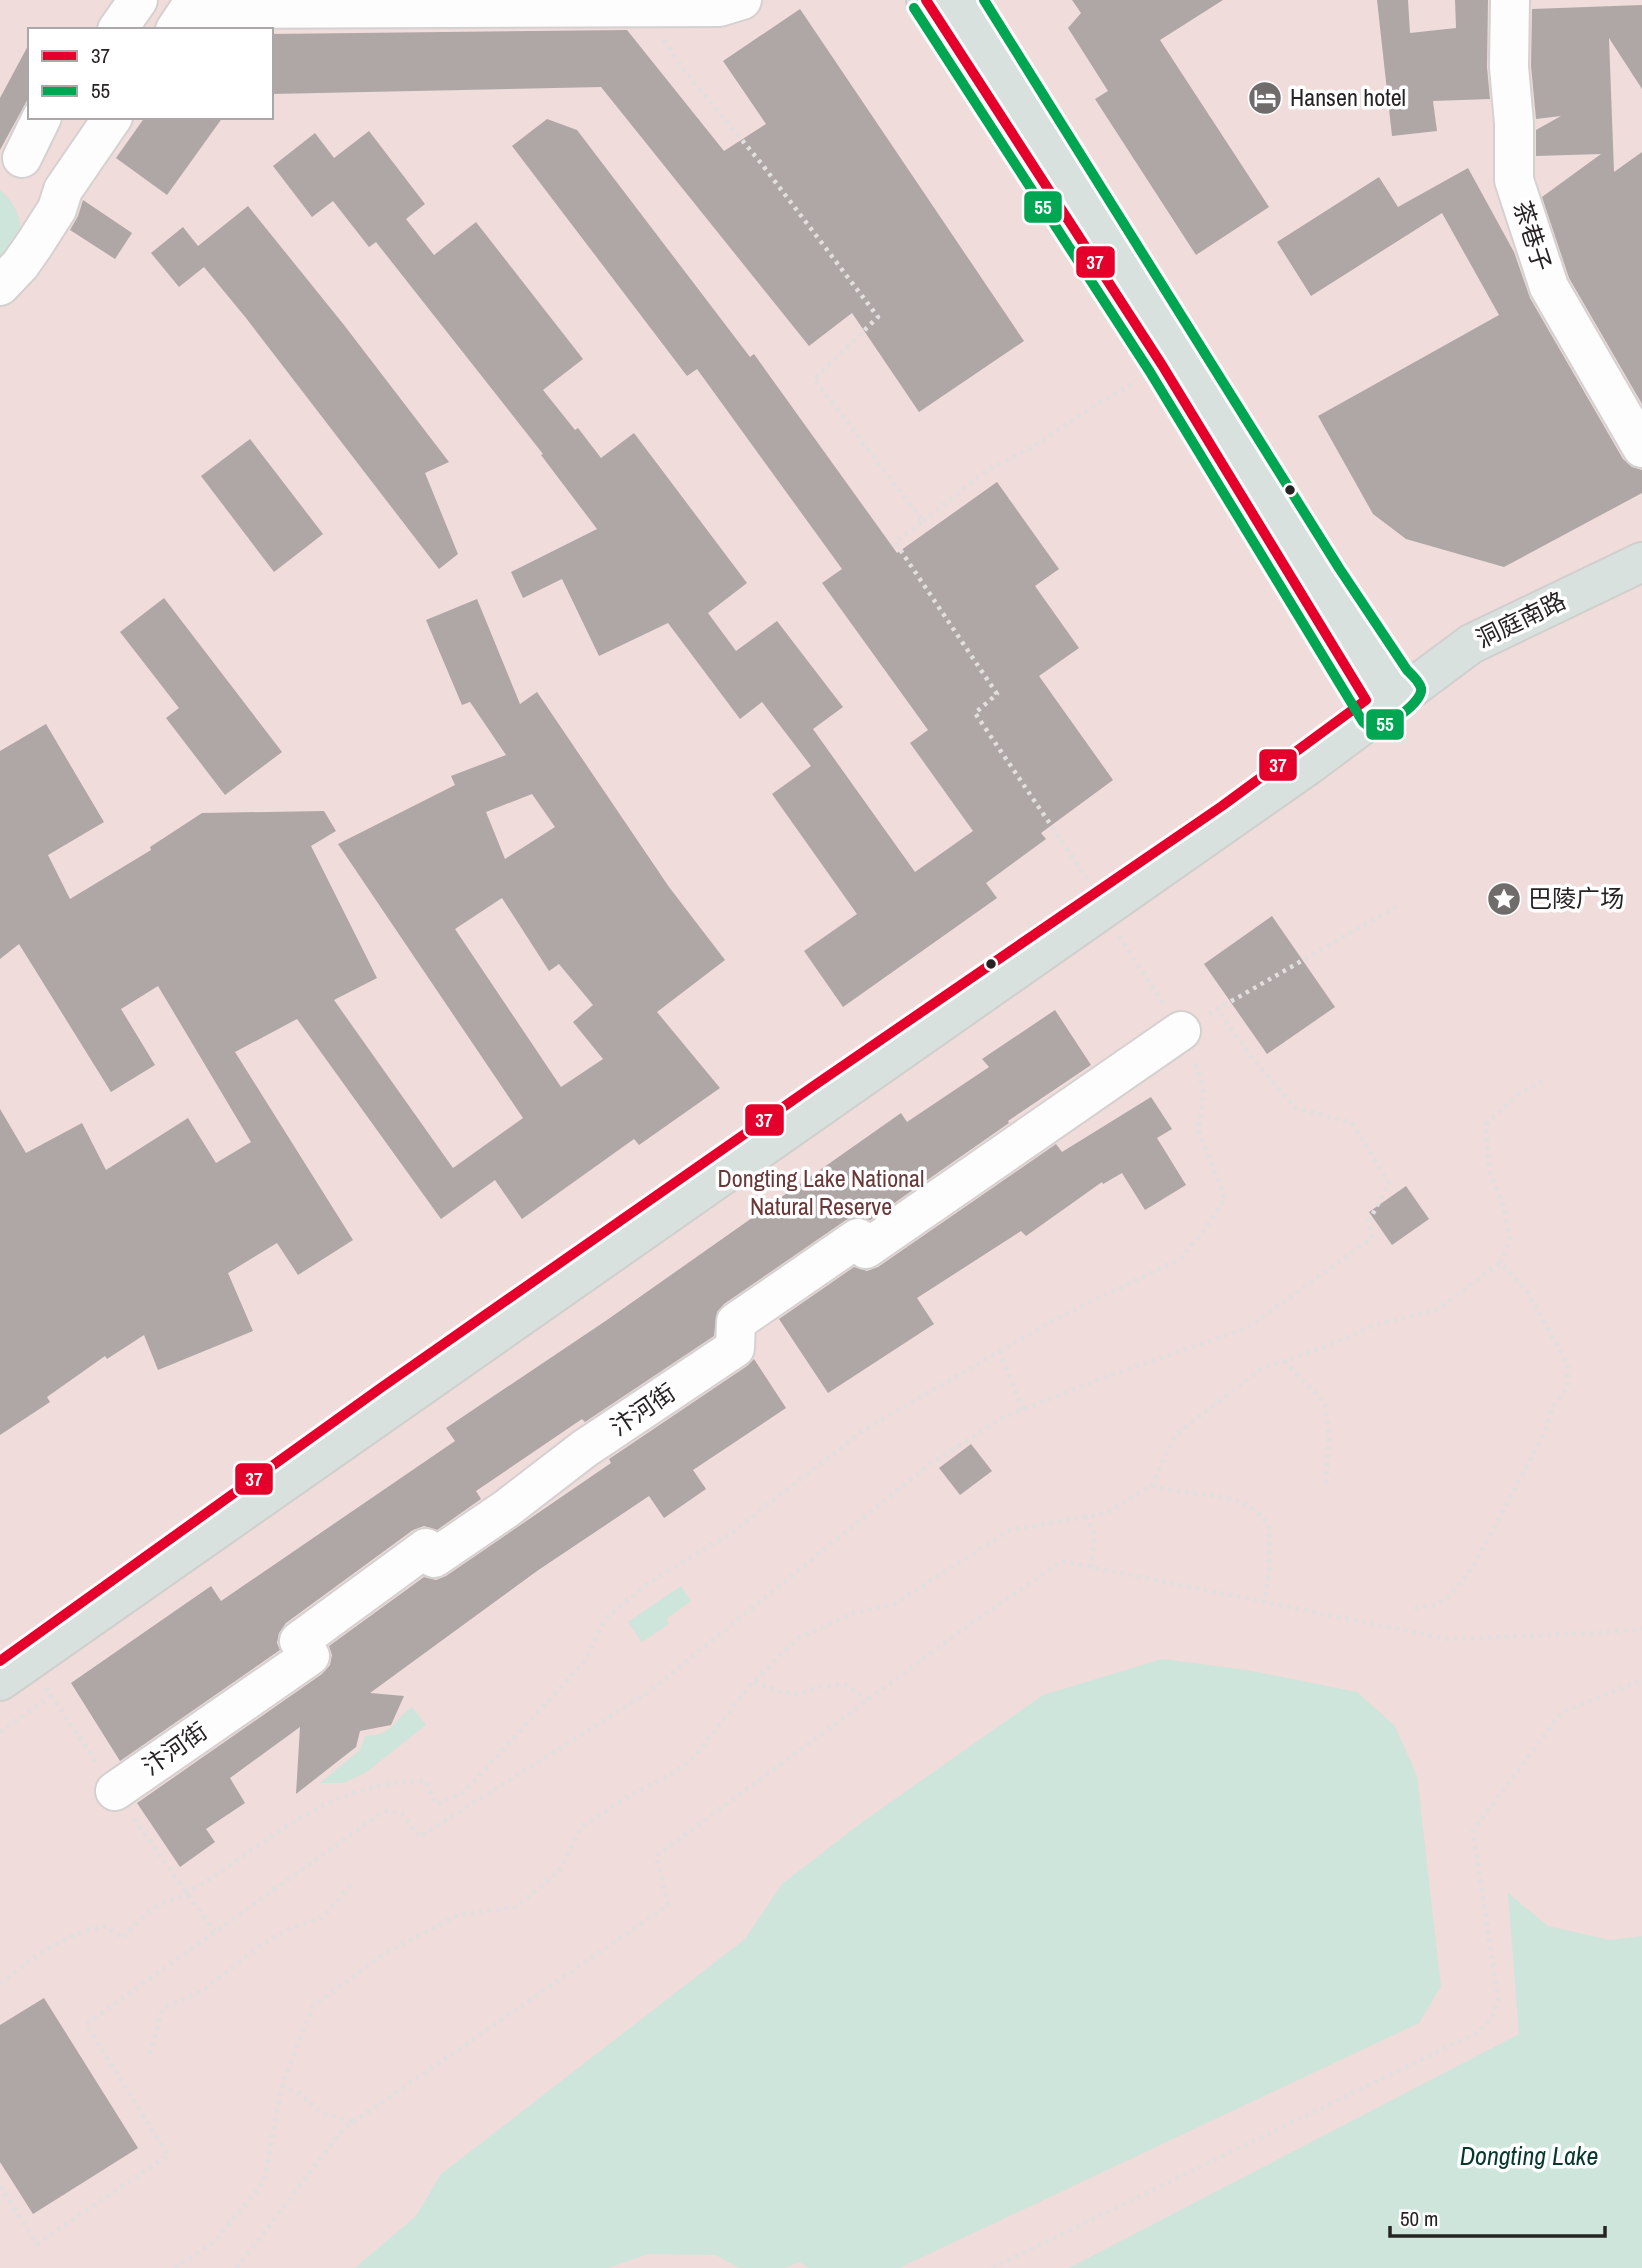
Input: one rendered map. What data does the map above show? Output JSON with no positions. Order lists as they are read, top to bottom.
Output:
{
  "streets": {
    "main road": ["洞庭南路"],
    "street": ["茶巷子", "汴河街"]
  },
  "water": ["Dongting Lake"],
  "parks": ["Dongting Lake National Natural Reserve"],
  "places": {
    "hotel": ["Hansen hotel"],
    "place": ["巴陵广场"]
  },
  "lines": ["transit line 37", "transit line 55"],
  "legend": ["37", "55"],
  "scale_bar": "50 m"
}
